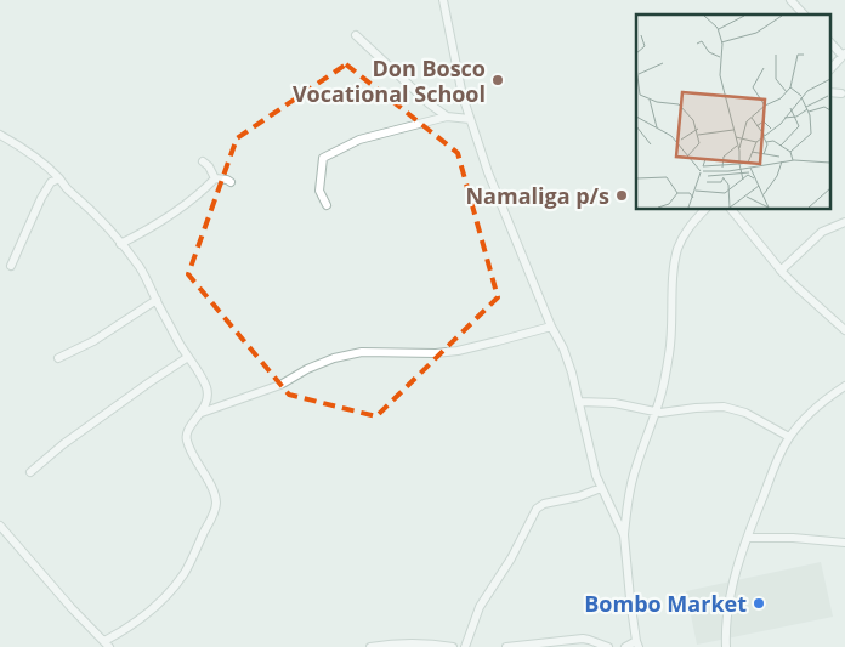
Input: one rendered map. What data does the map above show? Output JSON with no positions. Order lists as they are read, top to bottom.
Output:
{
  "places": ["Don Bosco Vocational School", "Namaliga p/s", "Bombo Market"]
}
